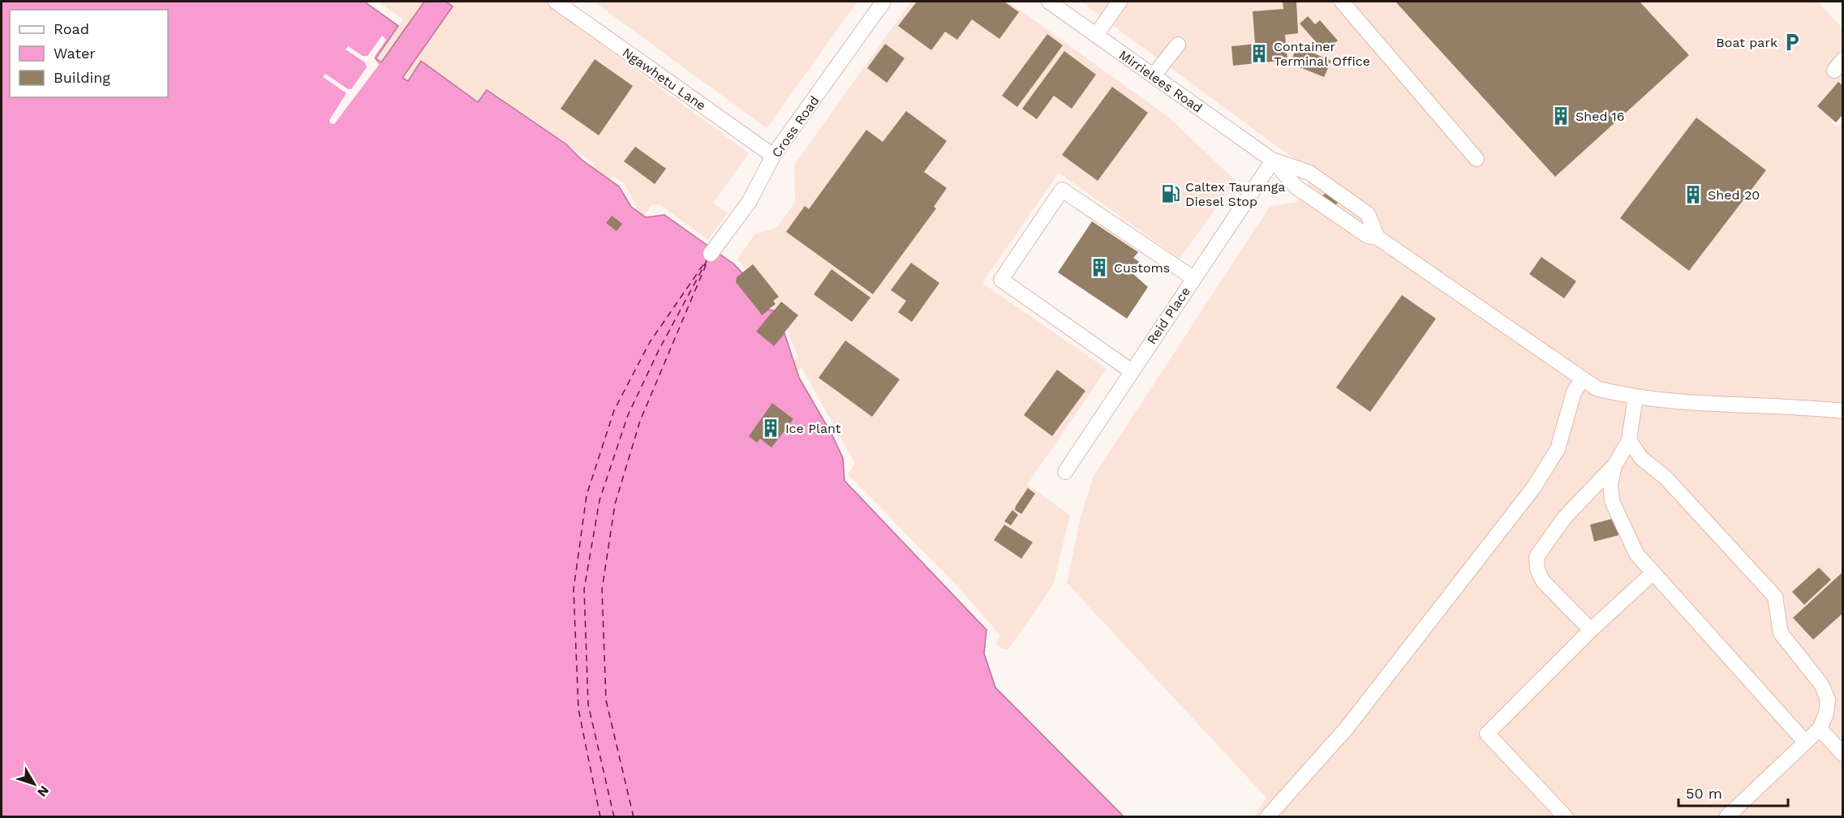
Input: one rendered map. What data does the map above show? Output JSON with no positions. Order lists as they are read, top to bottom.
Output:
{
  "streets": {
    "street": [
      "Ngawhetu Lane",
      "Mirrielees Road",
      "Cross Road",
      "Reid Place"
    ]
  },
  "crossings": [
    ["Ngawhetu Lane", "Cross Road"],
    ["Mirrielees Road", "Reid Place"]
  ],
  "places": {
    "parking": ["Boat park"],
    "building": [
      "Container Terminal Office",
      "Shed 16",
      "Shed 20",
      "Customs",
      "Ice Plant"
    ],
    "fuel station": ["Caltex Tauranga Diesel Stop"]
  },
  "legend": ["Road", "Water", "Building"],
  "scale_bar": "50 m",
  "north": "bottom right"
}
